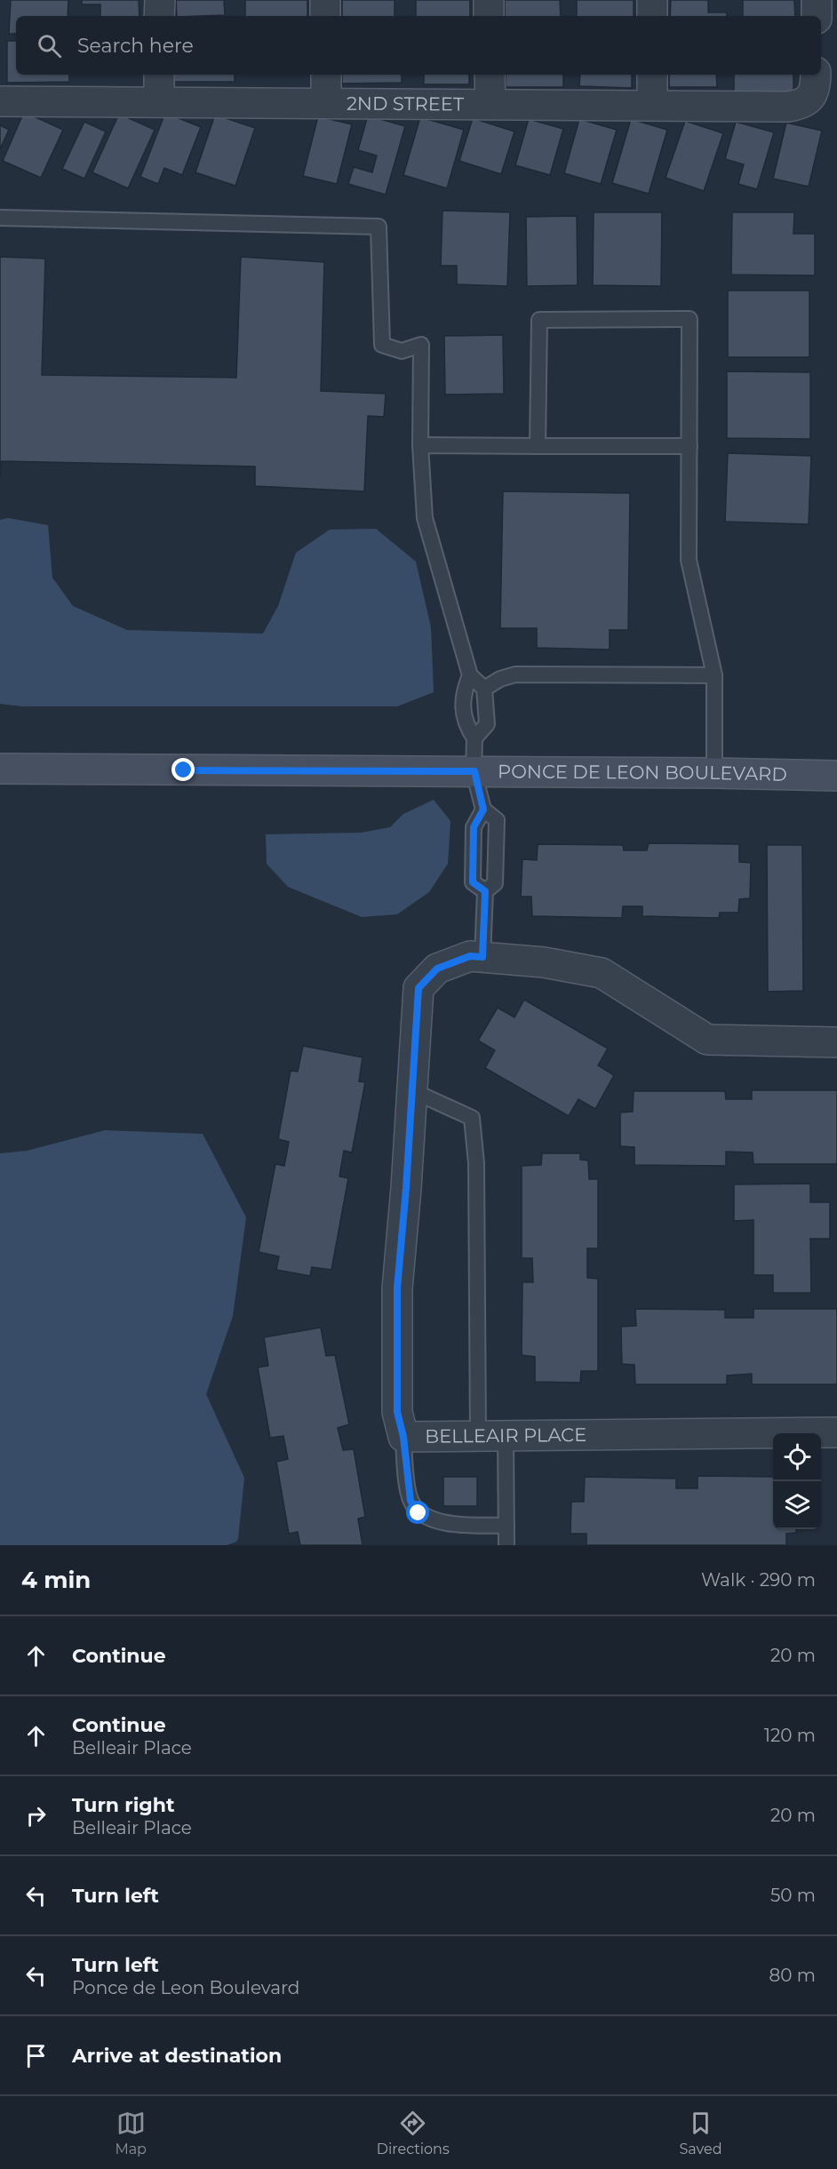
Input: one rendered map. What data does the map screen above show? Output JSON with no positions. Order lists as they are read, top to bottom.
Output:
{
  "streets": {
    "street": ["2ND STREET", "PONCE DE LEON BOULEVARD", "BELLEAIR PLACE"]
  },
  "page": {
    "search": "Search here",
    "heading": ["4 min", "Walk · 290 m"],
    "list": [
      ["Continue", "20 m"],
      ["Continue", "Belleair Place", "120 m"],
      ["Turn right", "Belleair Place", "20 m"],
      ["Turn left", "50 m"],
      ["Turn left", "Ponce de Leon Boulevard", "80 m"],
      "Arrive at destination"
    ],
    "nav": ["Map", "Directions", "Saved"]
  }
}
